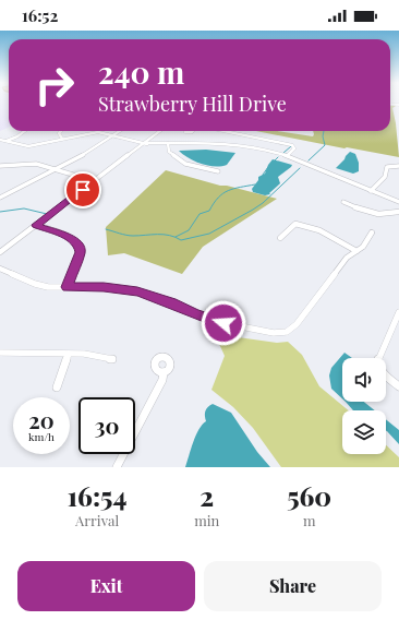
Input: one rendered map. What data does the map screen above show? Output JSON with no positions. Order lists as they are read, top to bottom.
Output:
{
  "page": {
    "status": "16:52",
    "turn": ["240 m", "Strawberry Hill Drive"],
    "speed": "20 km/h",
    "limit": "30",
    "eta": [
      "16:54",
      "Arrival",
      "2",
      "min",
      "560",
      "m"
    ],
    "buttons": ["Exit", "Share"]
  }
}
